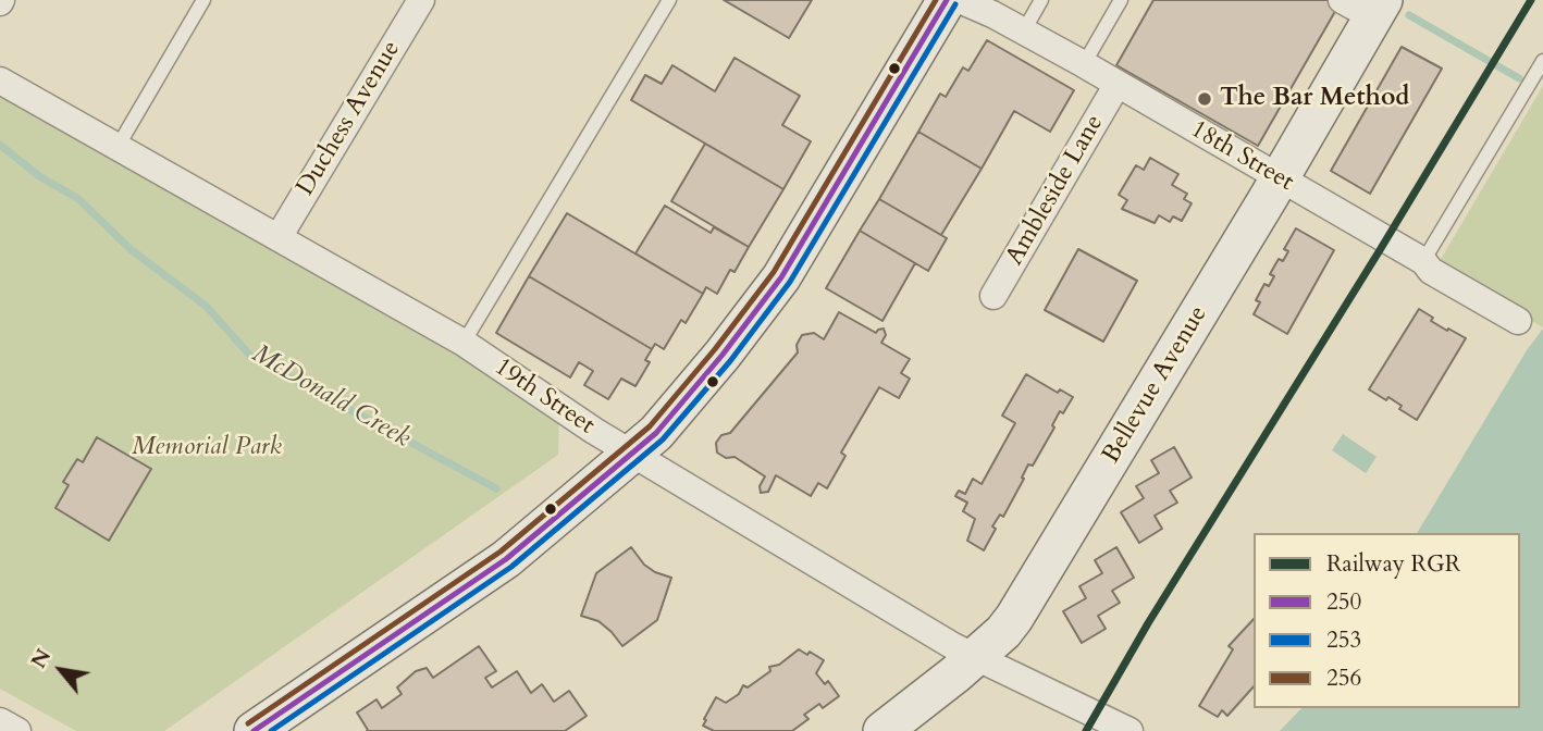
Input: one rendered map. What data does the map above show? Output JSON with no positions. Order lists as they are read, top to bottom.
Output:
{
  "streets": {
    "main road": ["Bellevue Avenue"],
    "street": [
      "Duchess Avenue",
      "18th Street",
      "Ambleside Lane",
      "19th Street"
    ]
  },
  "crossings": [
    ["Duchess Avenue", "19th Street"],
    ["18th Street", "Ambleside Lane"],
    ["18th Street", "Bellevue Avenue"],
    ["Bellevue Avenue", "19th Street"]
  ],
  "water": ["McDonald Creek"],
  "parks": ["Memorial Park"],
  "places": ["The Bar Method"],
  "lines": [
    "rail line RGR",
    "transit line 250",
    "transit line 256",
    "transit line 253"
  ],
  "legend": [
    "Railway RGR",
    "250",
    "253",
    "256"
  ],
  "north": "top left"
}
